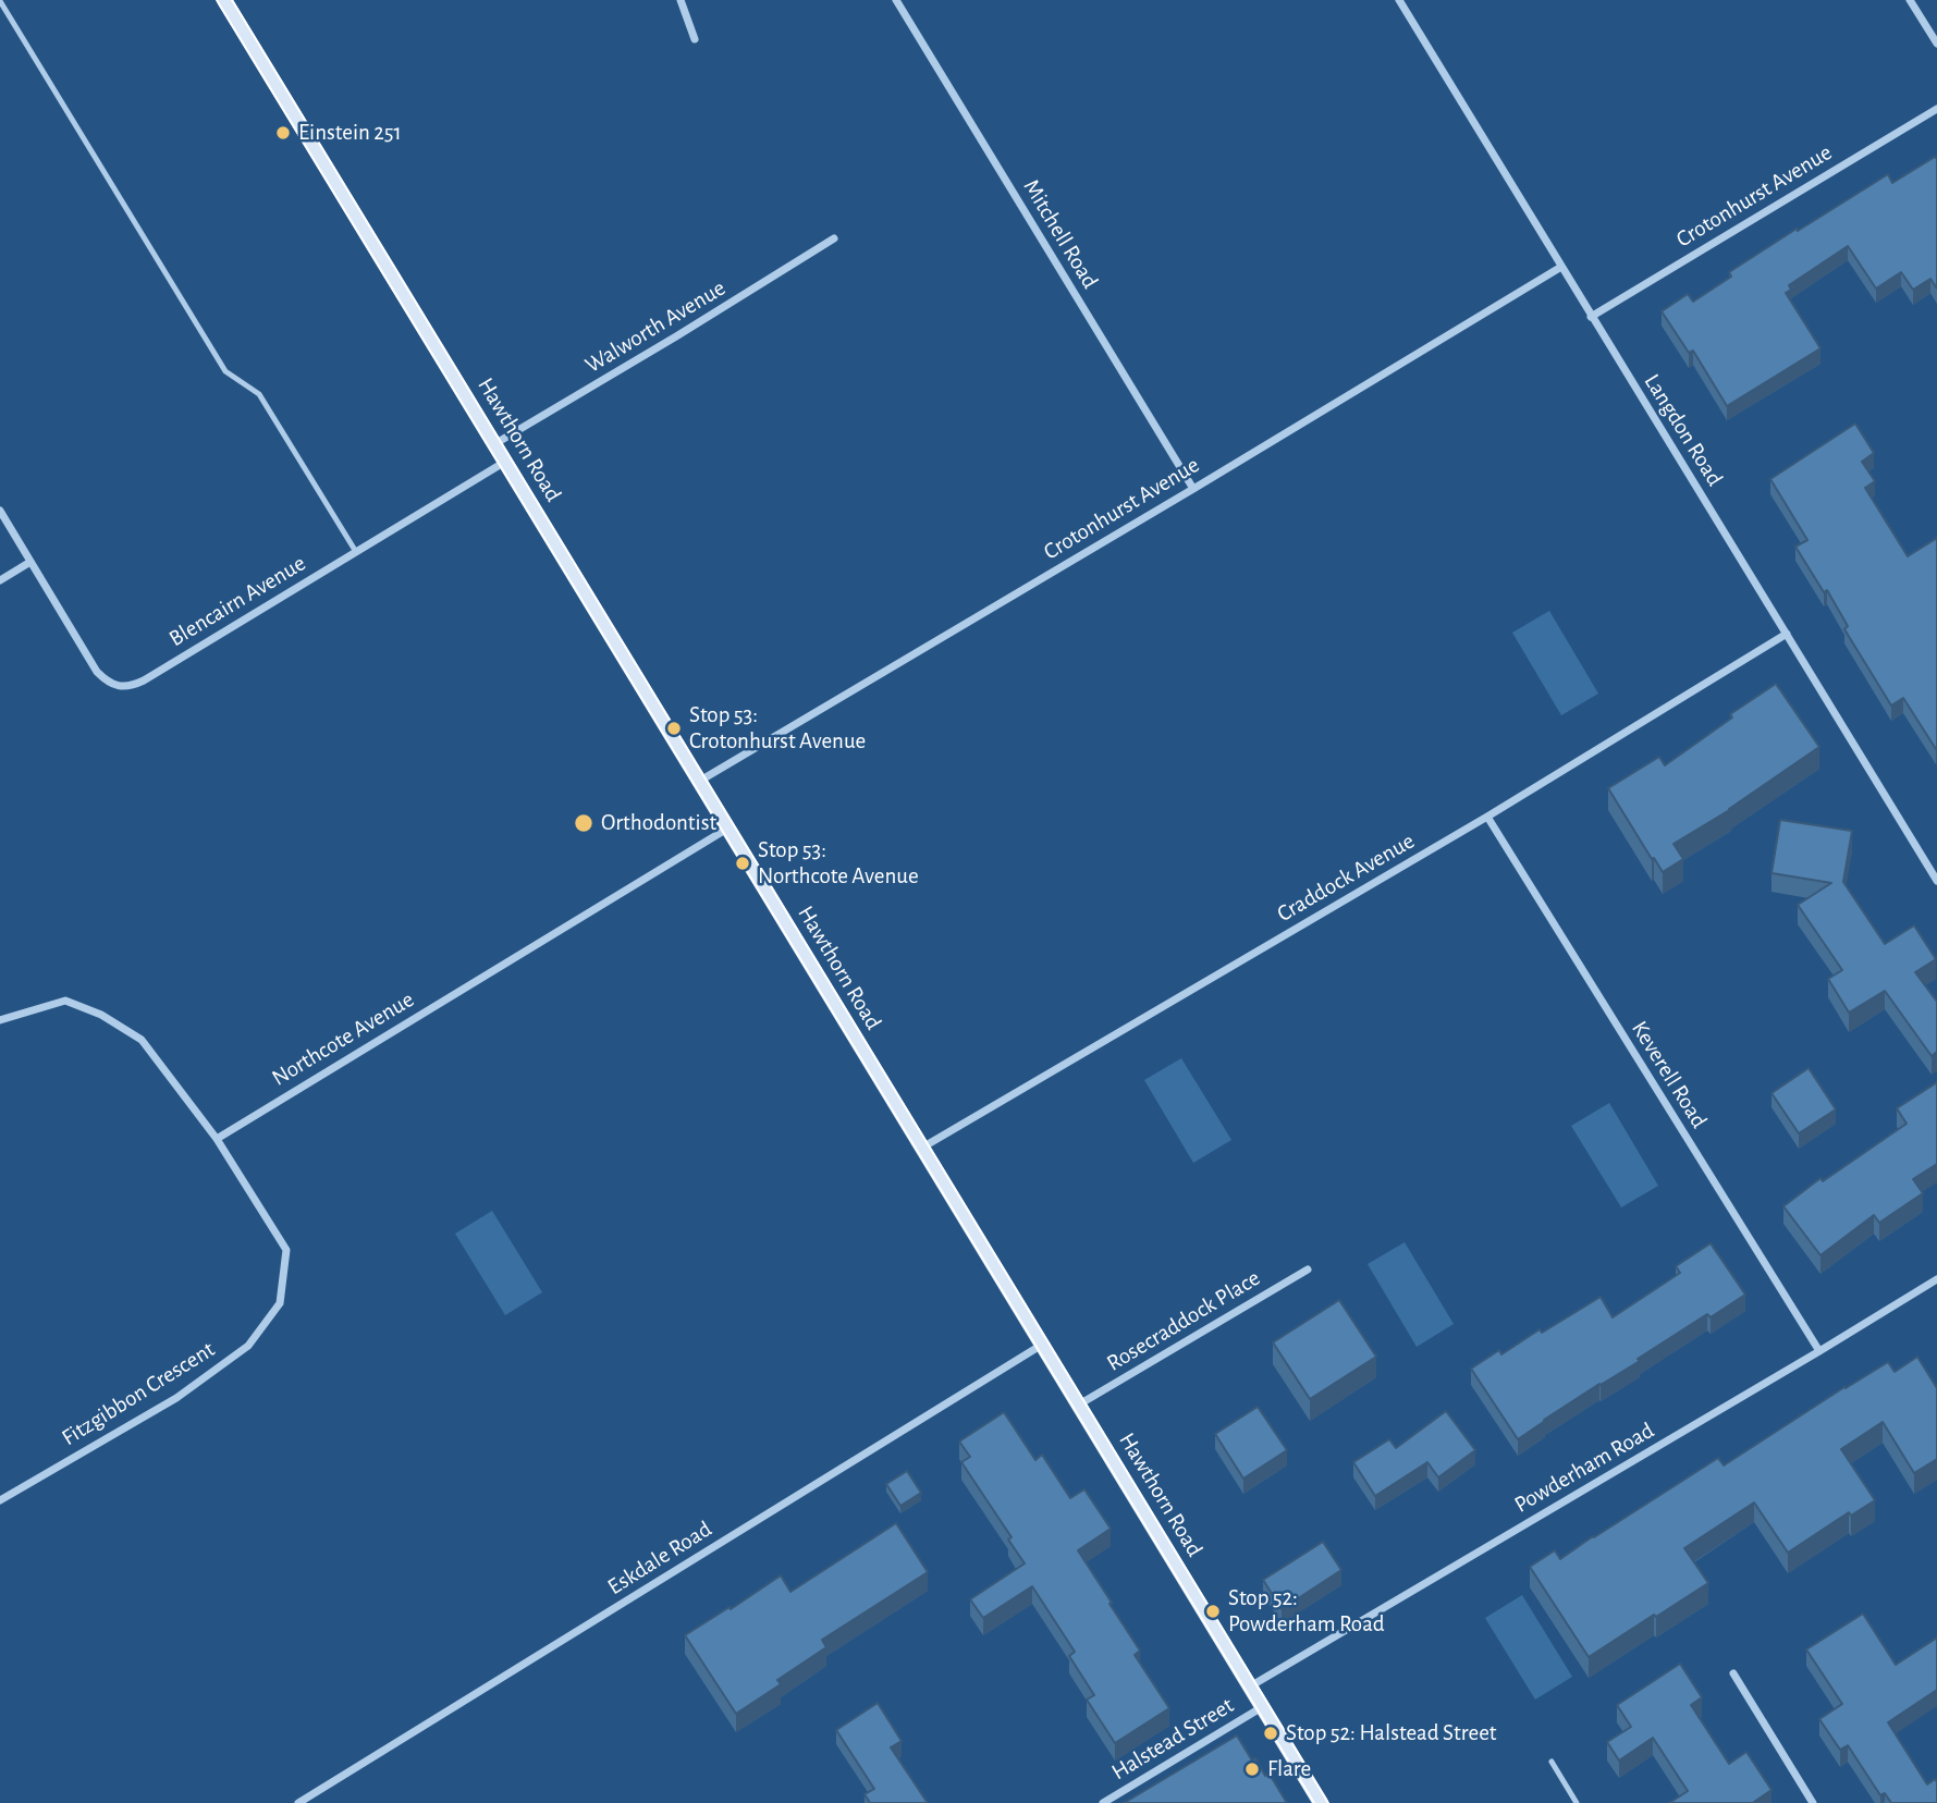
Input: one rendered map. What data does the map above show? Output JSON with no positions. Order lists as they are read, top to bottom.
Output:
{
  "streets": {
    "main road": ["Hawthorn Road"],
    "street": [
      "Crotonhurst Avenue",
      "Mitchell Road",
      "Walworth Avenue",
      "Langdon Road",
      "Blencairn Avenue",
      "Craddock Avenue",
      "Northcote Avenue",
      "Keverell Road",
      "Rosecraddock Place",
      "Fitzgibbon Crescent",
      "Powderham Road",
      "Eskdale Road",
      "Halstead Street"
    ]
  },
  "crossings": [
    ["Crotonhurst Avenue", "Mitchell Road"],
    ["Crotonhurst Avenue", "Langdon Road"],
    ["Crotonhurst Avenue", "Hawthorn Road"],
    ["Walworth Avenue", "Hawthorn Road"],
    ["Langdon Road", "Craddock Avenue"],
    ["Hawthorn Road", "Blencairn Avenue"],
    ["Hawthorn Road", "Craddock Avenue"],
    ["Hawthorn Road", "Northcote Avenue"],
    ["Hawthorn Road", "Rosecraddock Place"],
    ["Hawthorn Road", "Powderham Road"],
    ["Hawthorn Road", "Eskdale Road"],
    ["Hawthorn Road", "Halstead Street"],
    ["Craddock Avenue", "Keverell Road"],
    ["Northcote Avenue", "Fitzgibbon Crescent"],
    ["Keverell Road", "Powderham Road"]
  ],
  "places": [
    "Einstein 251",
    "Stop 53: Crotonhurst Avenue",
    "Orthodontist",
    "Stop 53: Northcote Avenue",
    "Stop 52: Powderham Road",
    "Stop 52: Halstead Street",
    "Flare"
  ]
}
